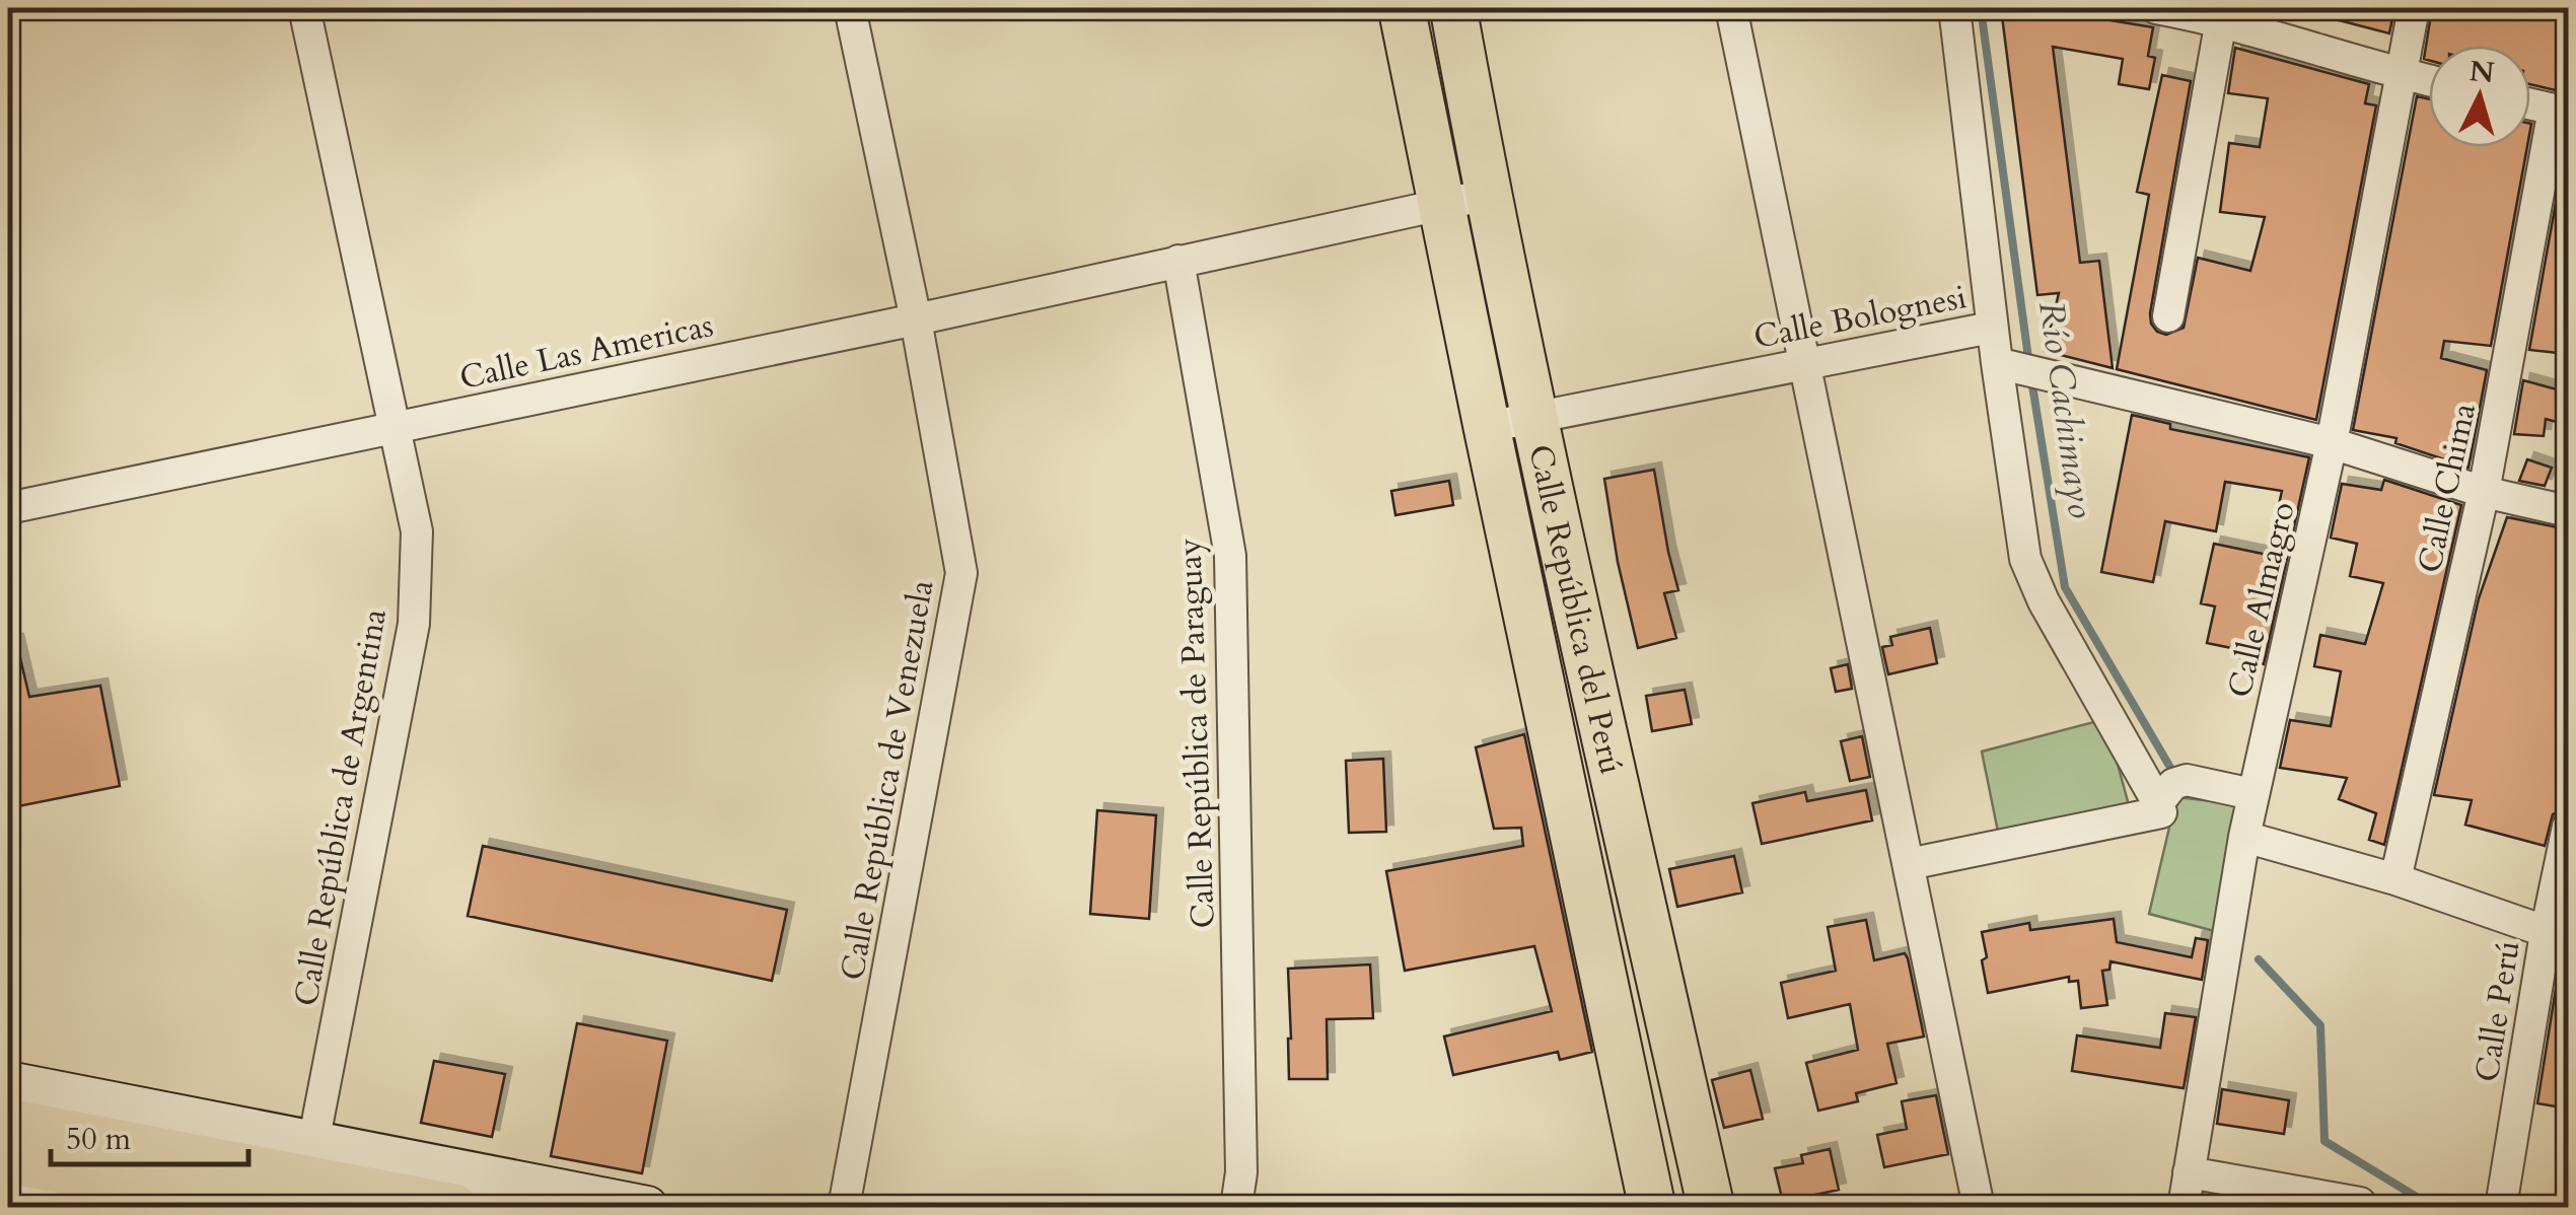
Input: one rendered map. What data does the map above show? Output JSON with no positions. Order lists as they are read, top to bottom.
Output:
{
  "streets": {
    "main road": ["Calle República del Perú"],
    "street": [
      "Calle Bolognesi",
      "Calle Las Americas",
      "Calle Chima",
      "Calle Almagro",
      "Calle República de Paraguay",
      "Calle República de Venezuela",
      "Calle República de Argentina",
      "Calle Perú"
    ]
  },
  "crossings": [
    ["Calle Bolognesi", "Calle República del Perú"],
    ["Calle Las Americas", "Calle República del Perú"],
    ["Calle Las Americas", "Calle República de Paraguay"],
    ["Calle Las Americas", "Calle República de Venezuela"],
    ["Calle Las Americas", "Calle República de Argentina"]
  ],
  "water": ["Río Cachimayo"],
  "scale_bar": "50 m",
  "north": "top"
}
